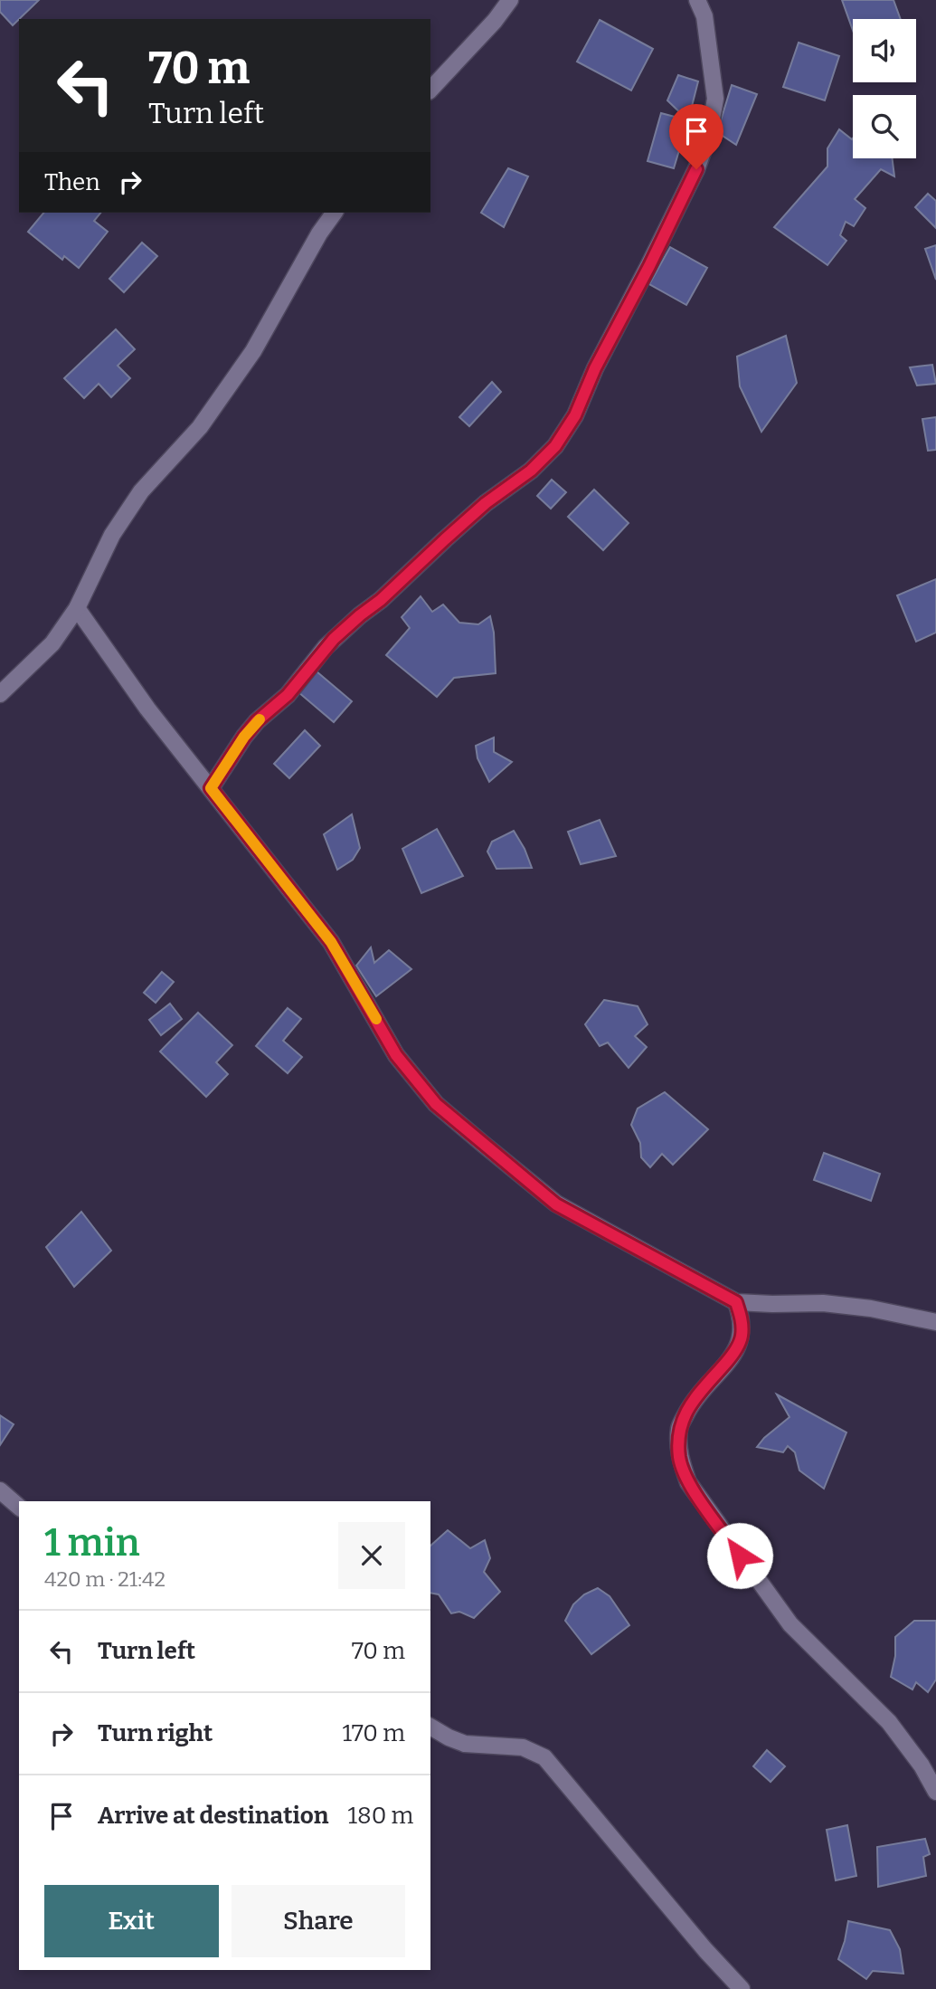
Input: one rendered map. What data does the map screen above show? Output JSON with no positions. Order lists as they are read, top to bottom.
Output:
{
  "page": {
    "turn": ["70 m", "Turn left"],
    "then": "Then",
    "heading": ["1 min", "420 m · 21:42"],
    "list": [
      {
        "name": "Turn left",
        "value": "70 m"
      },
      {
        "name": "Turn right",
        "value": "170 m"
      },
      {
        "name": "Arrive at destination",
        "value": "180 m"
      }
    ],
    "buttons": ["Exit", "Share"]
  }
}
